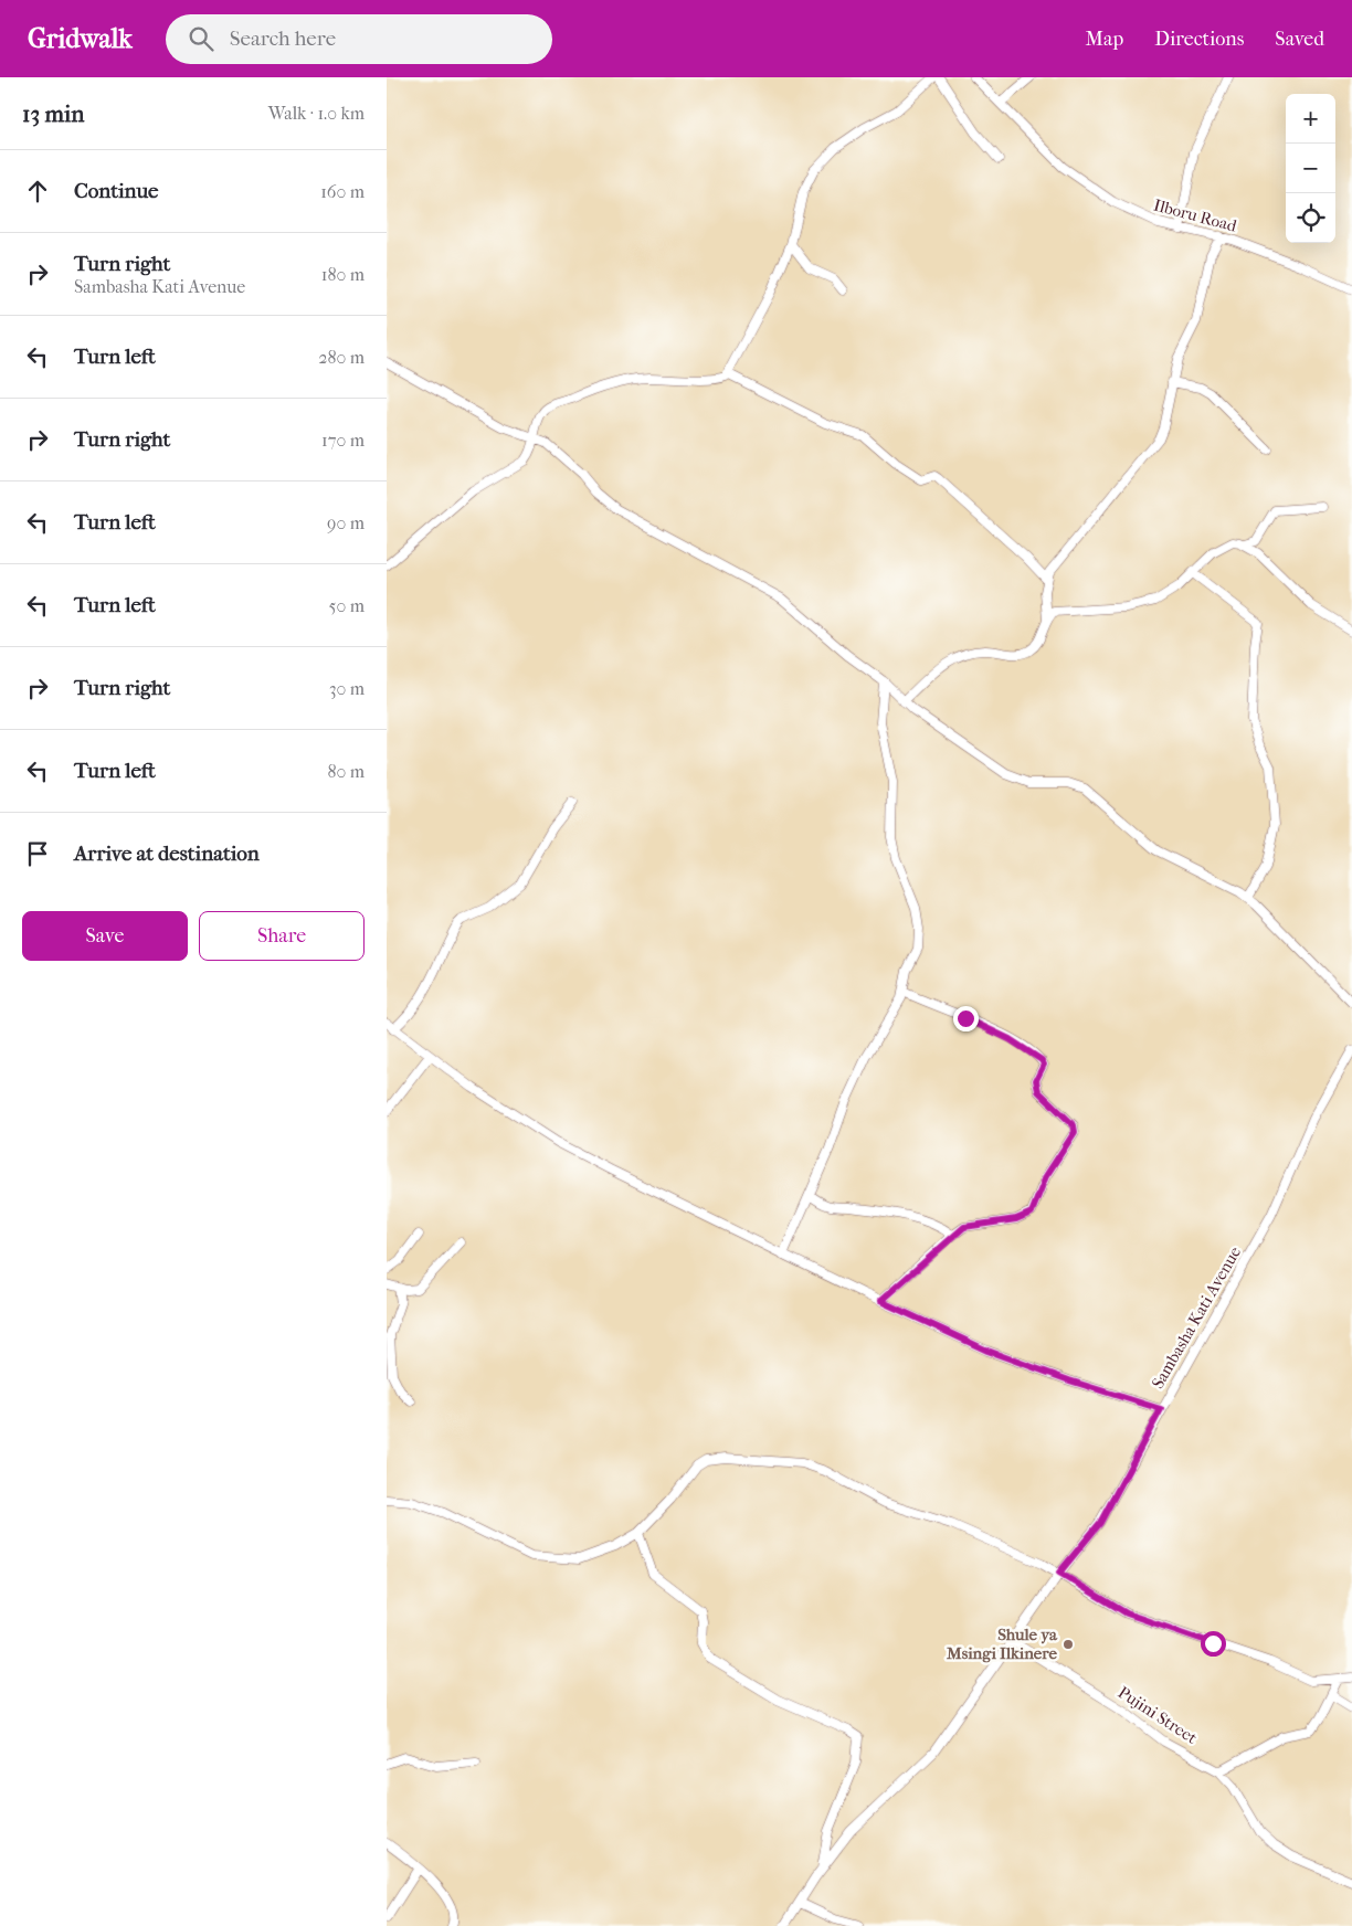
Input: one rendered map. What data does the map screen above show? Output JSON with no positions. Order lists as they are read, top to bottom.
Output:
{
  "streets": {
    "street": ["Ilboru Road", "Sambasha Kati Avenue", "Pujini Street"]
  },
  "crossings": [
    ["Sambasha Kati Avenue", "Pujini Street"]
  ],
  "places": ["Shule ya Msingi Ilkinere"],
  "page": {
    "header": "Gridwalk",
    "search": "Search here",
    "nav": ["Map", "Directions", "Saved"],
    "heading": ["13 min", "Walk · 1.0 km"],
    "map_buttons": ["+", "−"],
    "list": [
      ["Continue", "160 m"],
      ["Turn right", "Sambasha Kati Avenue", "180 m"],
      ["Turn left", "280 m"],
      ["Turn right", "170 m"],
      ["Turn left", "90 m"],
      ["Turn left", "50 m"],
      ["Turn right", "30 m"],
      ["Turn left", "80 m"],
      "Arrive at destination"
    ],
    "buttons": ["Save", "Share"]
  }
}
